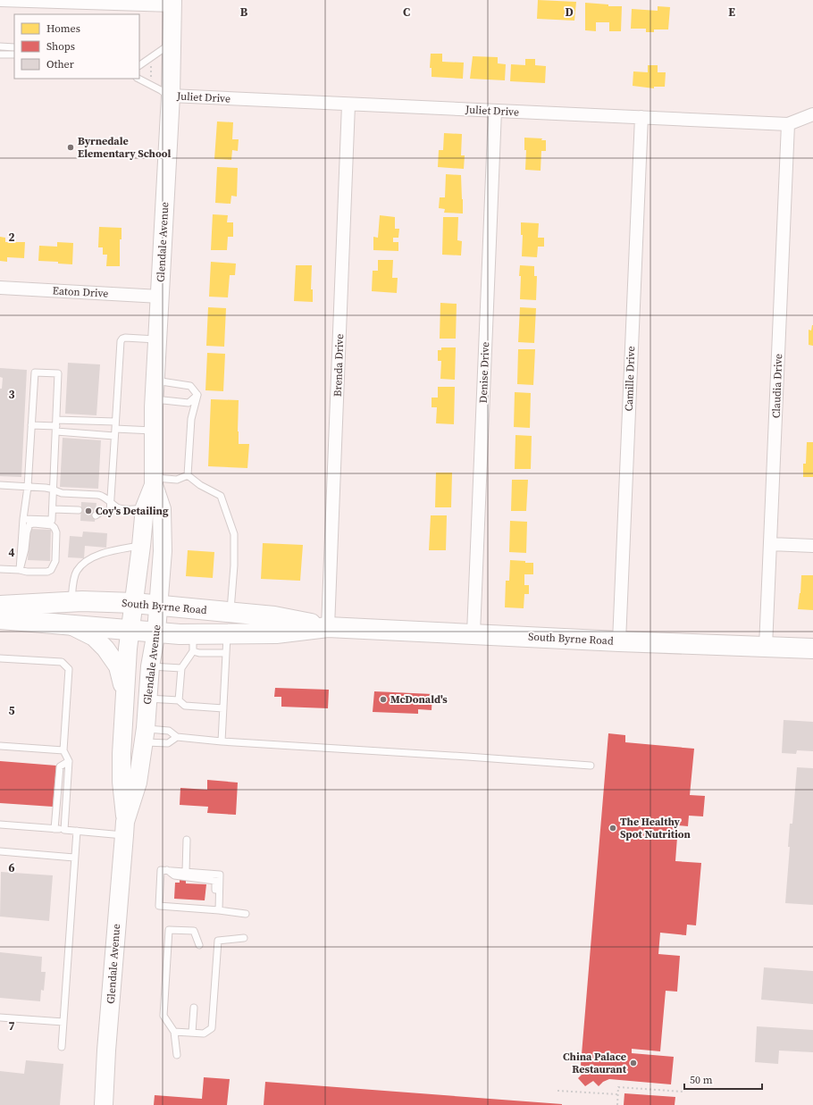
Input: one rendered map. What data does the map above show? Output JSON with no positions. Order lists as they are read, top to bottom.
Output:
{
  "streets": {
    "main road": ["Glendale Avenue", "South Byrne Road"],
    "street": [
      "Juliet Drive",
      "Eaton Drive",
      "Brenda Drive",
      "Denise Drive",
      "Camille Drive",
      "Claudia Drive"
    ]
  },
  "crossings": [
    ["Juliet Drive", "Glendale Avenue"],
    ["Juliet Drive", "Brenda Drive"],
    ["Juliet Drive", "Denise Drive"],
    ["Juliet Drive", "Camille Drive"],
    ["Juliet Drive", "Claudia Drive"],
    ["Glendale Avenue", "Eaton Drive"],
    ["Glendale Avenue", "South Byrne Road"],
    ["Brenda Drive", "South Byrne Road"],
    ["Denise Drive", "South Byrne Road"],
    ["Camille Drive", "South Byrne Road"],
    ["Claudia Drive", "South Byrne Road"]
  ],
  "places": [
    "Byrnedale Elementary School",
    "Coy's Detailing",
    "McDonald's",
    "The Healthy Spot Nutrition",
    "China Palace Restaurant"
  ],
  "legend": ["Homes", "Shops", "Other"],
  "scale_bar": "50 m",
  "grid": {
    "columns": [
      "B",
      "C",
      "D",
      "E"
    ],
    "rows": [
      "2",
      "3",
      "4",
      "5",
      "6",
      "7"
    ]
  }
}
